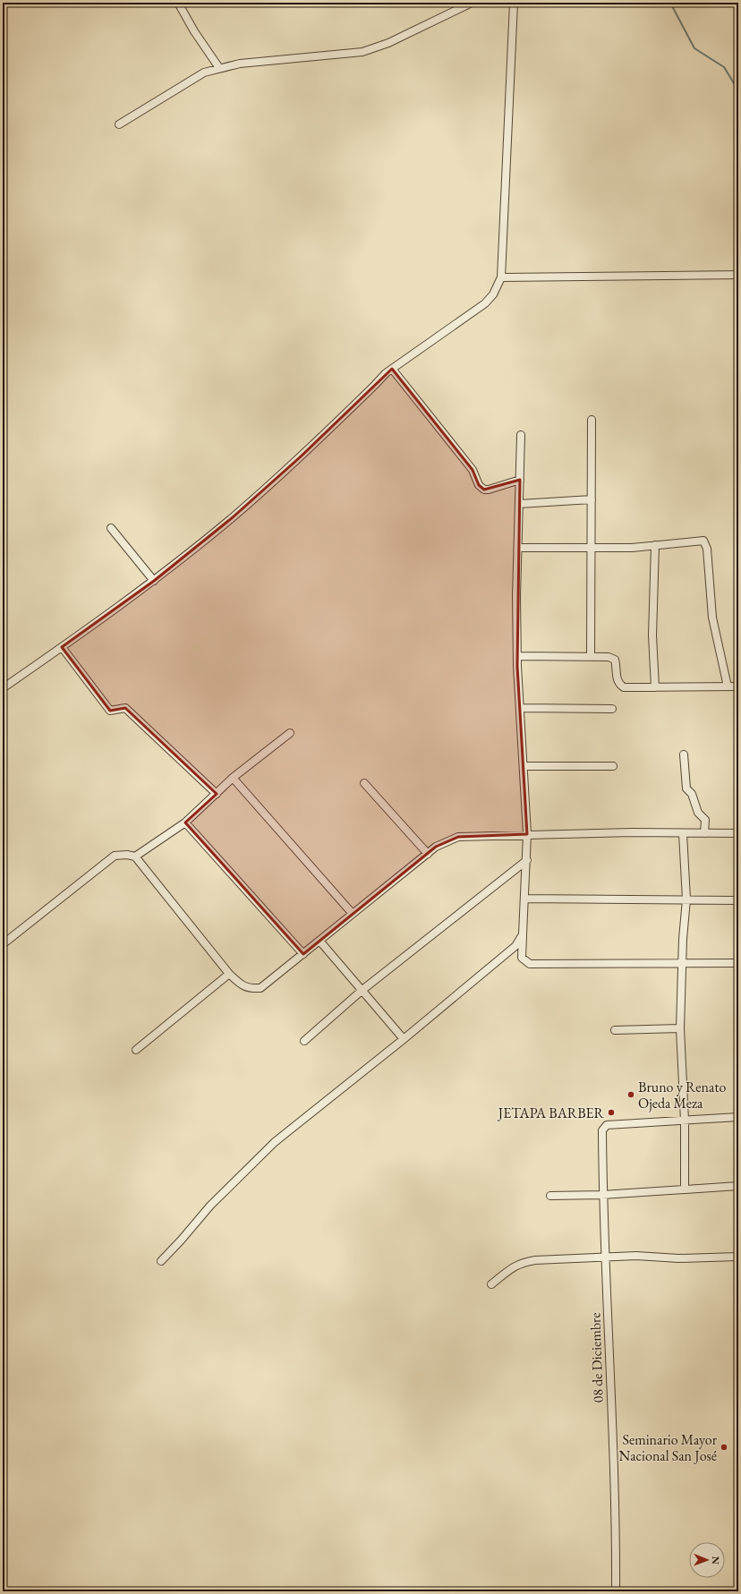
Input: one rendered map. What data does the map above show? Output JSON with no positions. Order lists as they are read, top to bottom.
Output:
{
  "streets": {
    "street": ["08 de Diciembre"]
  },
  "places": ["Bruno y Renato Ojeda Meza", "JETAPA BARBER", "Seminario Mayor Nacional San José"],
  "north": "right"
}
